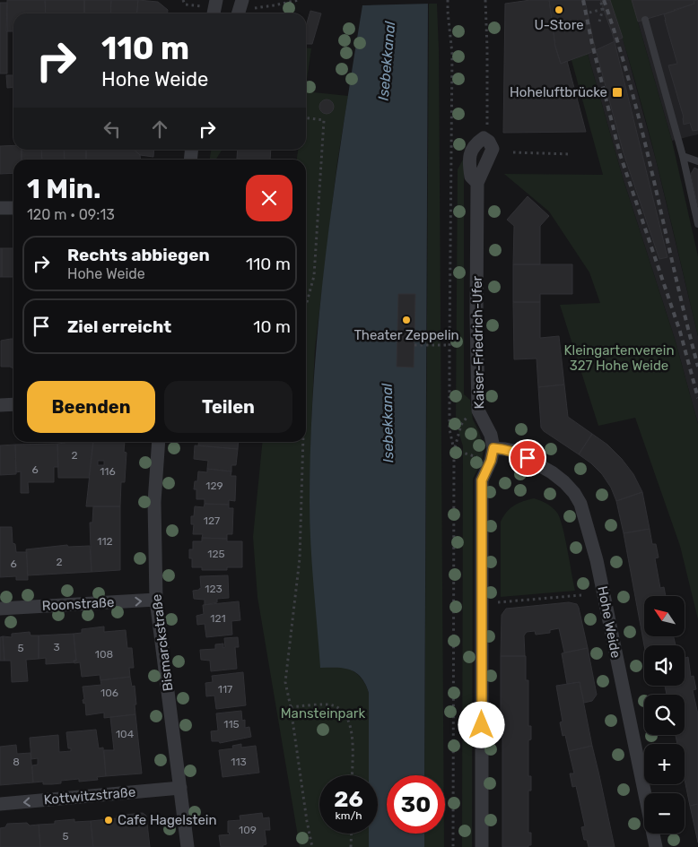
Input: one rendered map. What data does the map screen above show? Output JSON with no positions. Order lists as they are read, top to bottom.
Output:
{
  "streets": {
    "street": [
      "Kaiser-Friedrich-Ufer",
      "Roonstraße",
      "Hohe Weide",
      "Bismarckstraße",
      "Kottwitzstraße"
    ]
  },
  "crossings": [
    ["Kaiser-Friedrich-Ufer", "Hohe Weide"],
    ["Roonstraße", "Bismarckstraße"],
    ["Bismarckstraße", "Kottwitzstraße"]
  ],
  "one_way": ["Roonstraße", "Kottwitzstraße"],
  "water": ["Isebekkanal"],
  "parks": ["Kleingartenverein 327 Hohe Weide", "Mansteinpark"],
  "places": {
    "other": ["U-Store", "Theater Zeppelin", "Cafe Hagelstein"],
    "transit": ["Hoheluftbrücke"]
  },
  "house_numbers": [
    "2",
    "6",
    "116",
    "129",
    "127",
    "112",
    "125",
    "2",
    "6",
    "123",
    "121",
    "3",
    "5",
    "108",
    "117",
    "106",
    "115",
    "104",
    "8",
    "113",
    "109",
    "5"
  ],
  "north": "top left",
  "page": {
    "turn": ["110 m", "Hohe Weide"],
    "heading": ["1 Min.", "120 m · 09:13"],
    "list": [
      {
        "name": "Rechts abbiegen",
        "note": "Hohe Weide",
        "value": "110 m"
      },
      {
        "name": "Ziel erreicht",
        "value": "10 m"
      }
    ],
    "buttons": ["Beenden", "Teilen"],
    "map_buttons": ["+", "−"],
    "speed": "26 km/h",
    "limit": "30"
  }
}
